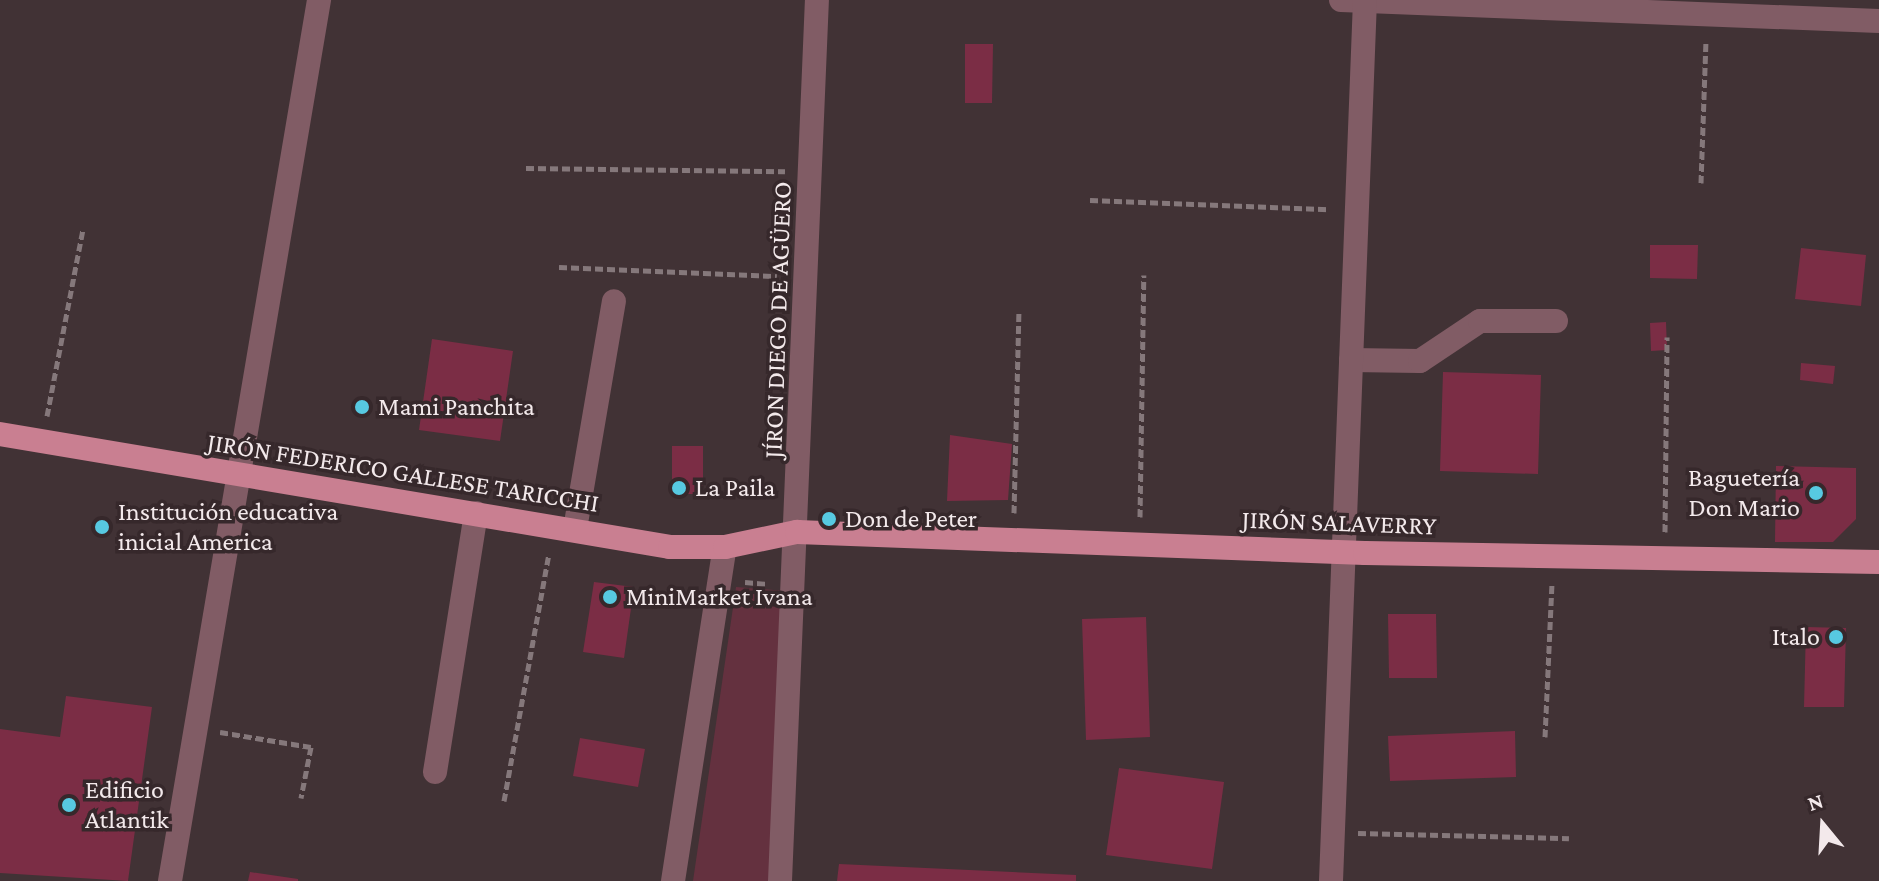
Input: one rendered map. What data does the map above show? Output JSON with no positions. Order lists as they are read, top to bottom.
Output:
{
  "streets": {
    "main road": ["JIRÓN FEDERICO GALLESE TARICCHI", "JIRÓN SALAVERRY"],
    "street": ["JÍRON DIEGO DE AGÜERO"]
  },
  "crossings": [
    ["JÍRON DIEGO DE AGÜERO", "JIRÓN FEDERICO GALLESE TARICCHI"],
    ["JÍRON DIEGO DE AGÜERO", "JIRÓN SALAVERRY"],
    ["JIRÓN FEDERICO GALLESE TARICCHI", "JIRÓN SALAVERRY"]
  ],
  "places": [
    "Mami Panchita",
    "La Paila",
    "Baguetería Don Mario",
    "Don de Peter",
    "Institución educativa inicial America",
    "MiniMarket Ivana",
    "Italo",
    "Edificio Atlantik"
  ],
  "north": "top"
}
